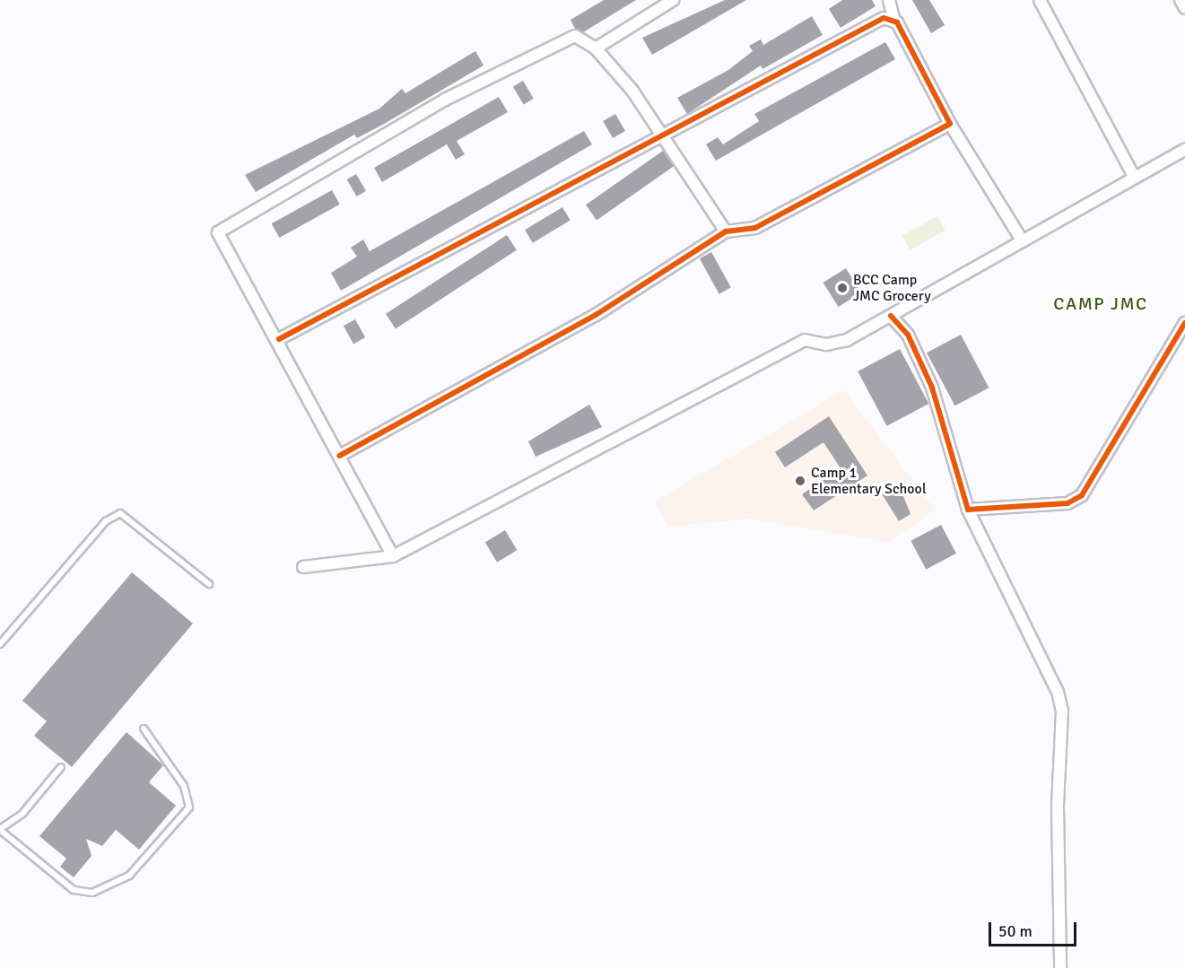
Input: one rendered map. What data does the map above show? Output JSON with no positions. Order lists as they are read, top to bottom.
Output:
{
  "districts": ["CAMP JMC"],
  "places": ["BCC Camp JMC Grocery", "Camp 1 Elementary School"],
  "scale_bar": "50 m"
}
